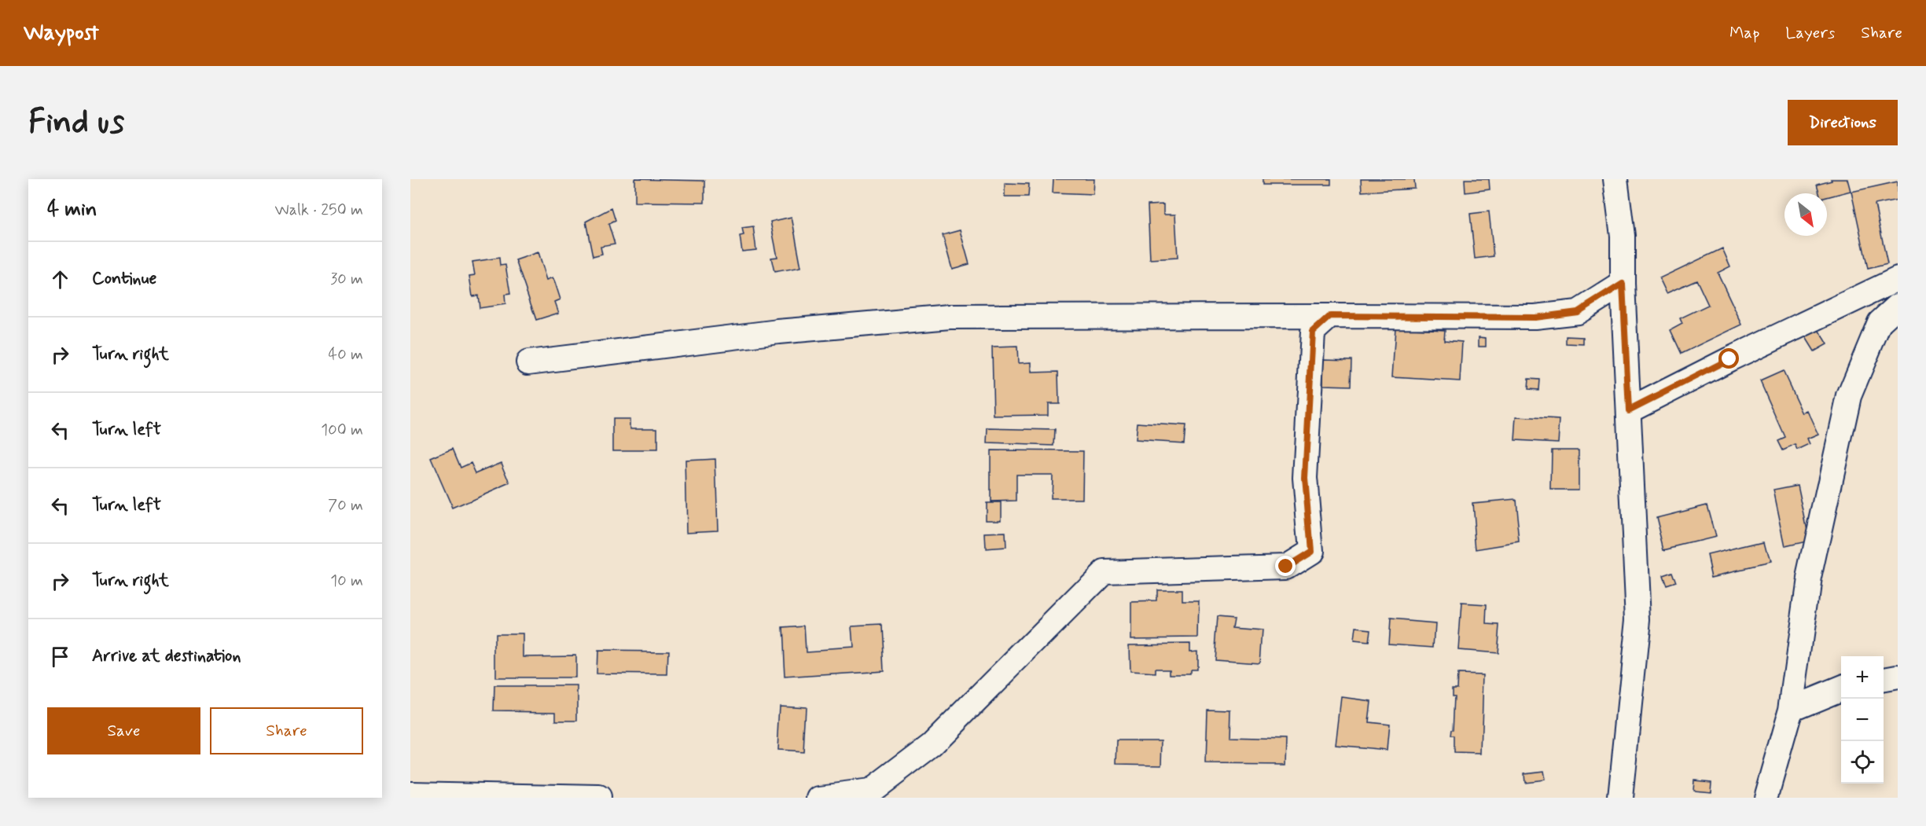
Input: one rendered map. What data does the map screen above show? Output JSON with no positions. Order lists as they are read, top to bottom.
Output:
{
  "north": "bottom right",
  "page": {
    "header": "Waypost",
    "nav": ["Map", "Layers", "Share"],
    "buttons": [
      "Directions",
      ["Save", "Share"]
    ],
    "title": "Find us",
    "heading": ["4 min", "Walk · 250 m"],
    "list": [
      ["Continue", "30 m"],
      ["Turn right", "40 m"],
      ["Turn left", "100 m"],
      ["Turn left", "70 m"],
      ["Turn right", "10 m"],
      "Arrive at destination"
    ],
    "map_buttons": ["+", "−"]
  }
}
